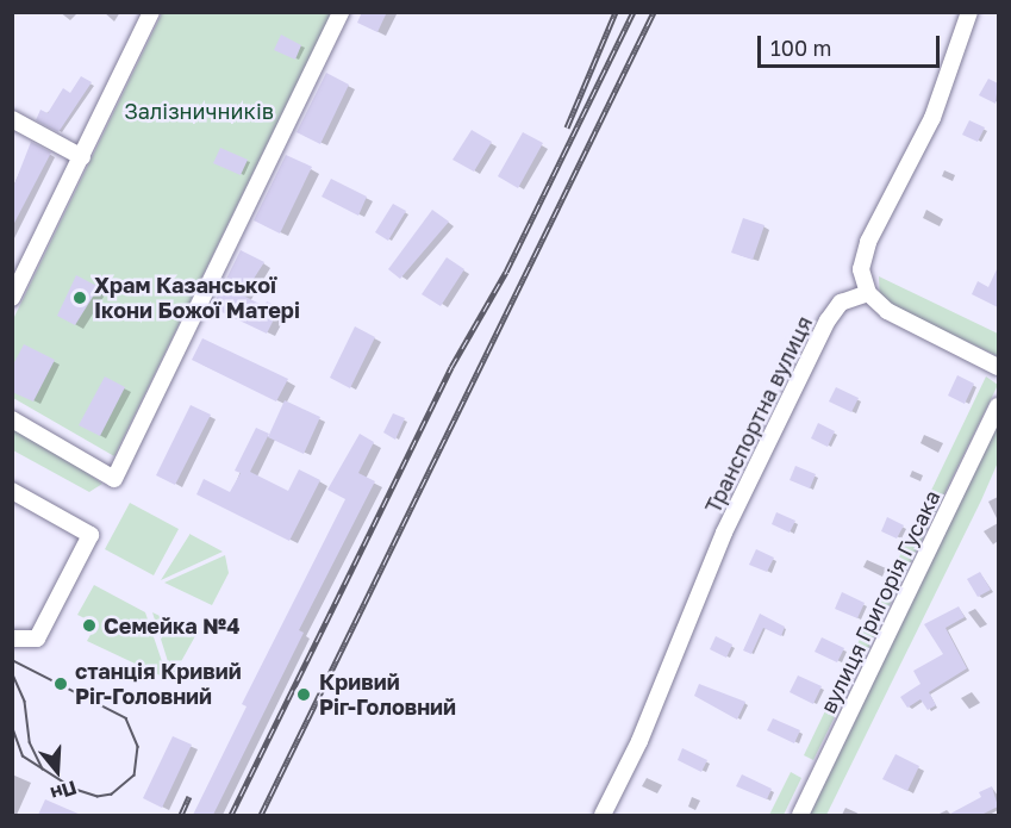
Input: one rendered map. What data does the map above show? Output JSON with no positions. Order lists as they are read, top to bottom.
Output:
{
  "streets": {
    "street": ["Транспортна вулиця", "вулиця Григорія Гусака"]
  },
  "parks": ["Залізничників"],
  "places": [
    "Храм Казанської Ікони Божої Матері",
    "Семейка №4",
    "станція Кривий Ріг-Головний",
    "Кривий Ріг-Головний"
  ],
  "scale_bar": "100 m",
  "north": "bottom"
}
